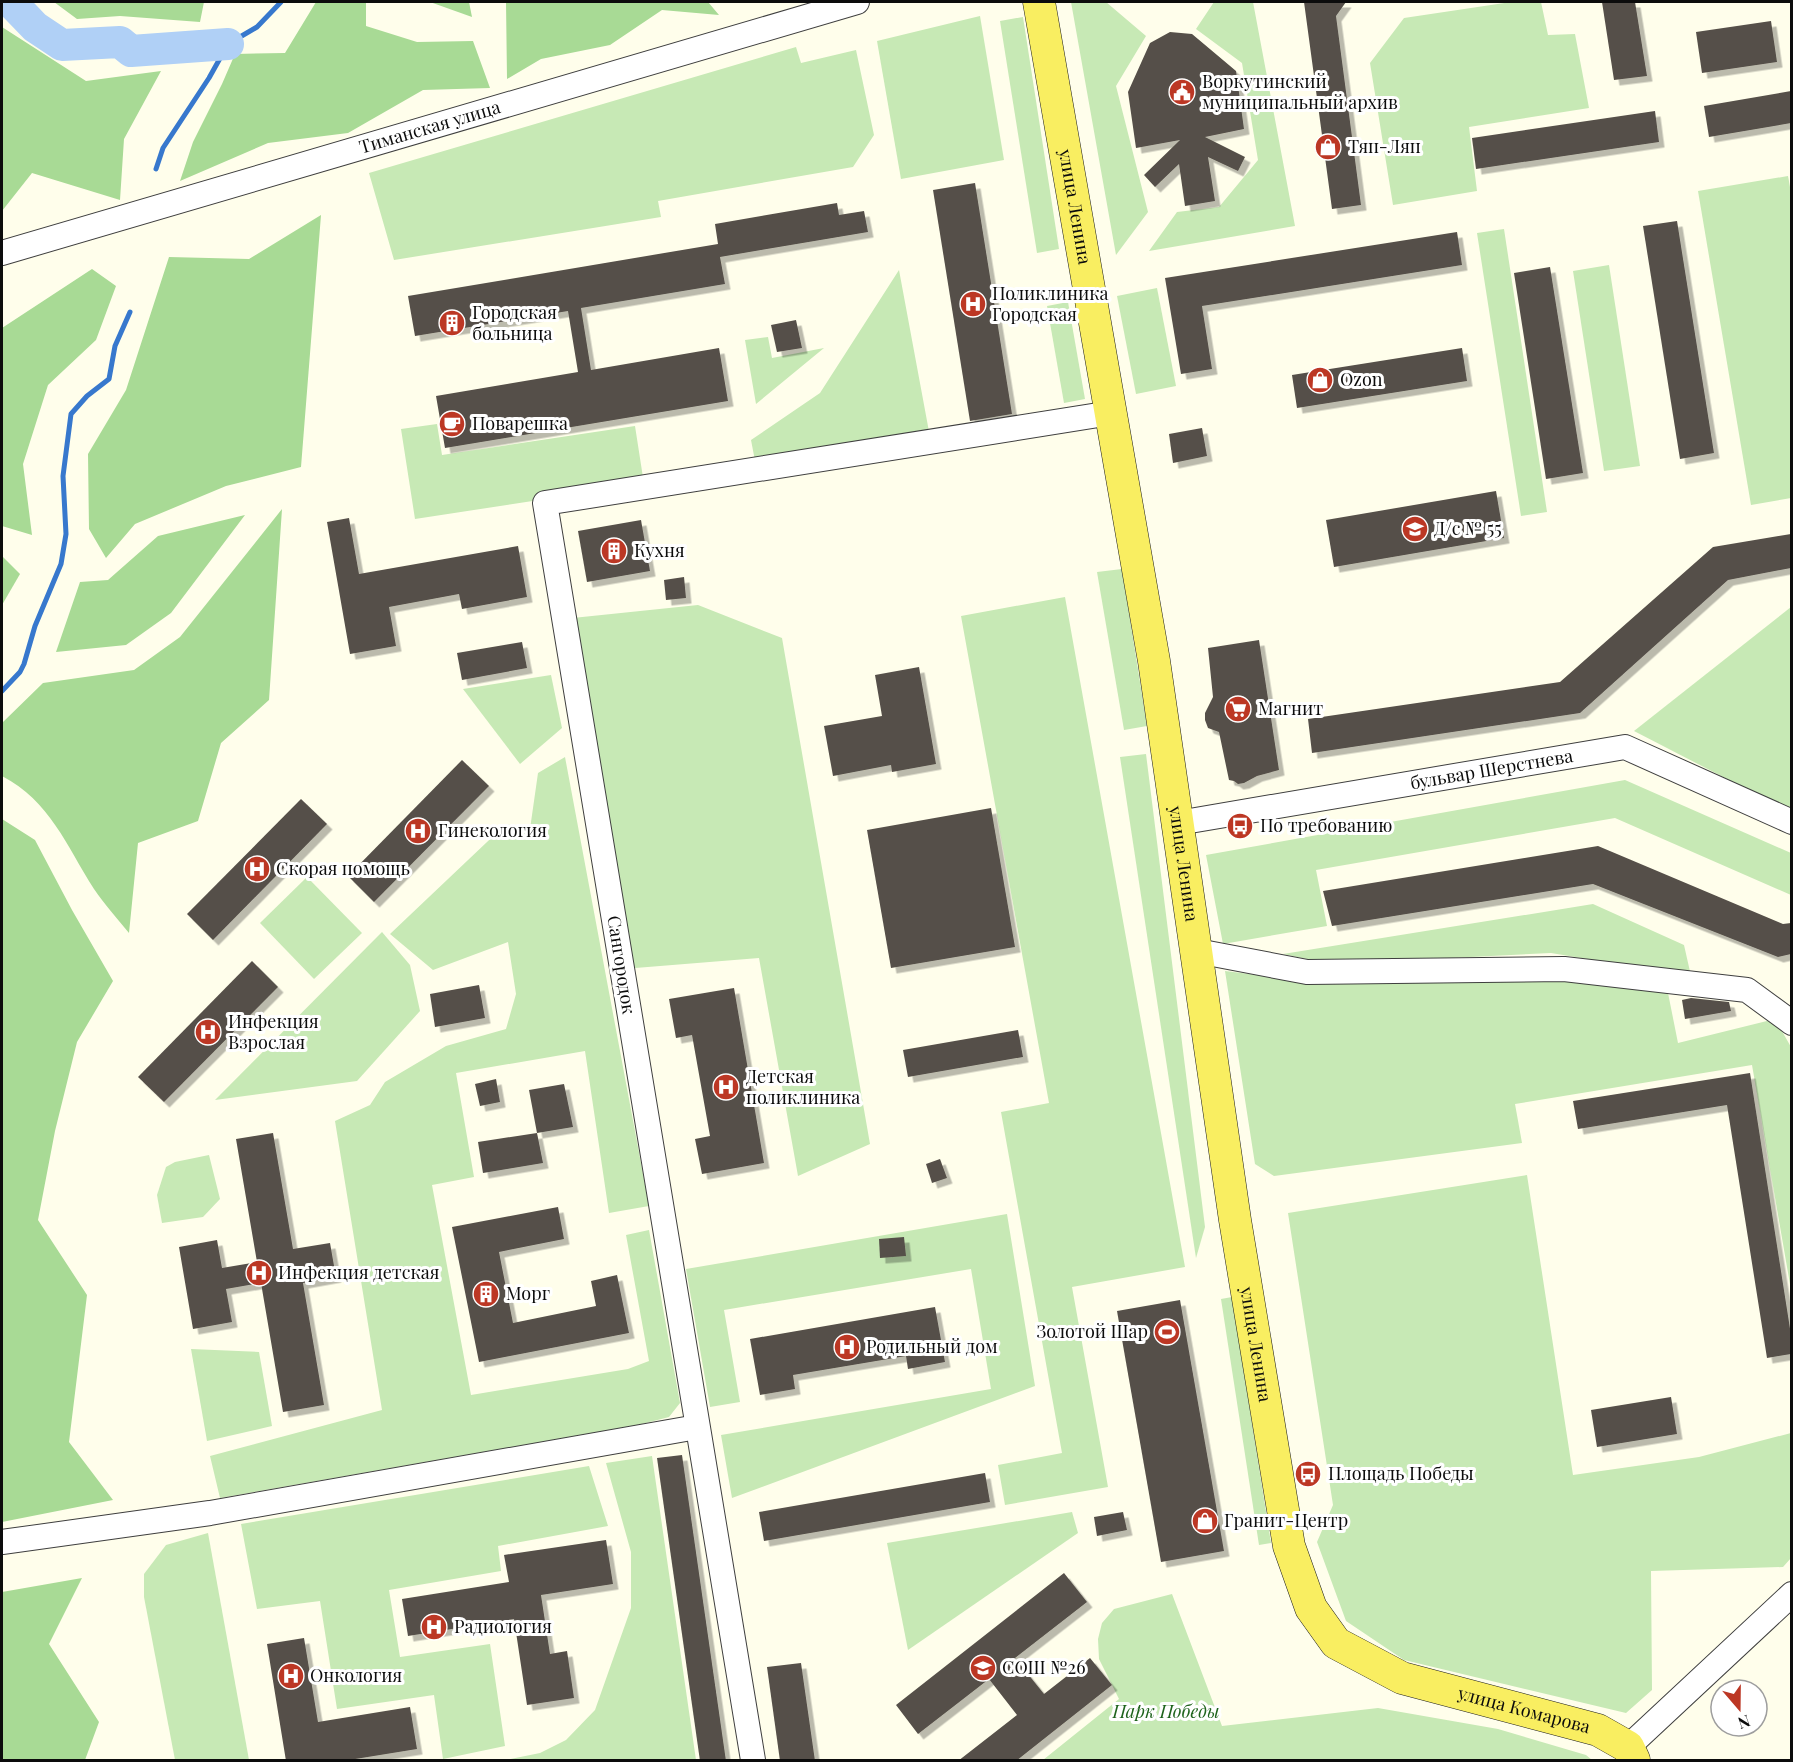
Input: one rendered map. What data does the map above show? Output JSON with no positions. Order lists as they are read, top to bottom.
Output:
{
  "streets": {
    "main road": ["улица Ленина", "улица Комарова"],
    "street": ["Тиманская улица", "бульвар Шерстнева", "Сангородок"]
  },
  "crossings": [
    ["улица Ленина", "бульвар Шерстнева"],
    ["улица Ленина", "Сангородок"],
    ["улица Ленина", "улица Комарова"]
  ],
  "parks": ["Парк Победы"],
  "places": {
    "public building": ["Воркутинский муниципальный архив"],
    "shop": ["Тяп-Ляп", "Ozon", "Гранит-Центр"],
    "hospital": [
      "Поликлиника Городская",
      "Гинекология",
      "Скорая помощь",
      "Инфекция Взрослая",
      "Детская поликлиника",
      "Инфекция детская",
      "Родильный дом",
      "Радиология",
      "Онкология"
    ],
    "building": ["Городская больница", "Кухня", "Морг"],
    "cafe": ["Поварешка"],
    "school or university": ["Д/с № 55", "СОШ №26"],
    "supermarket": ["Магнит"],
    "bus stop": ["По требованию", "Площадь Победы"],
    "sports": ["Золотой Шар"]
  },
  "north": "bottom"
}
